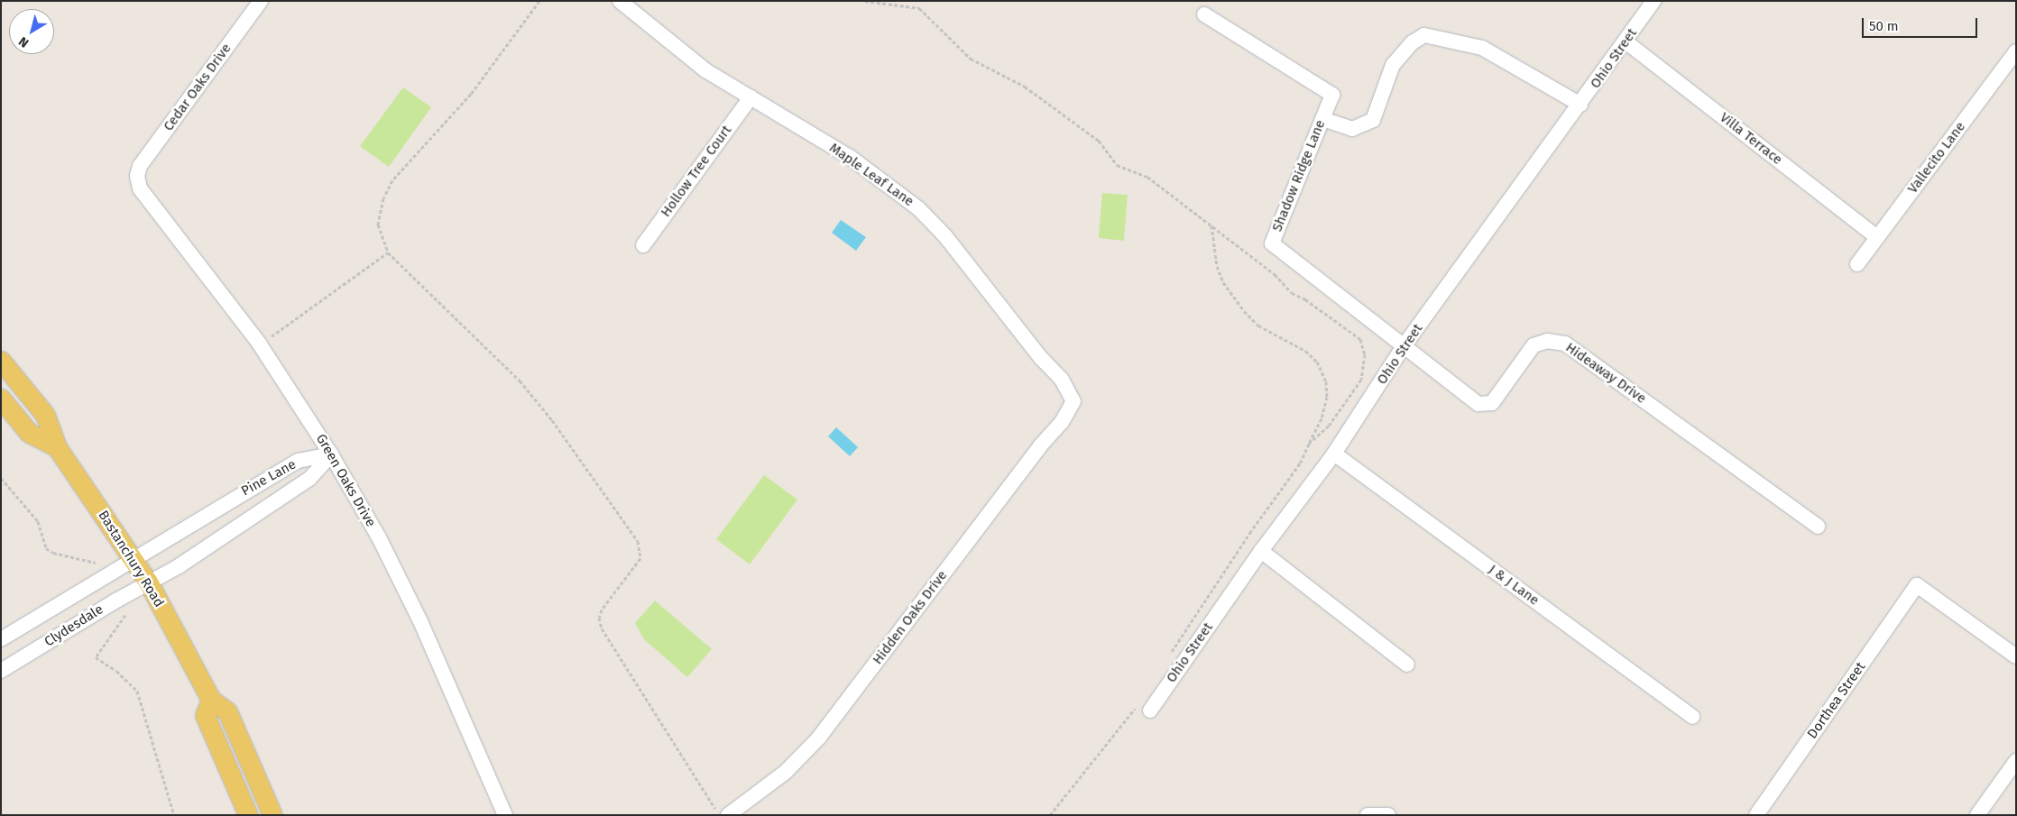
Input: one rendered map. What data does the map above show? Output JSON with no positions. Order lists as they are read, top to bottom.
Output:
{
  "streets": {
    "main road": ["Bastanchury Road"],
    "street": [
      "Ohio Street",
      "Cedar Oaks Drive",
      "Villa Terrace",
      "Vallecito Lane",
      "Hollow Tree Court",
      "Maple Leaf Lane",
      "Shadow Ridge Lane",
      "Hideaway Drive",
      "Pine Lane",
      "Green Oaks Drive",
      "J & J Lane",
      "Hidden Oaks Drive",
      "Clydesdale",
      "Dorthea Street"
    ]
  },
  "crossings": [
    ["Ohio Street", "Villa Terrace"],
    ["Ohio Street", "Shadow Ridge Lane"],
    ["Ohio Street", "Hideaway Drive"],
    ["Ohio Street", "J & J Lane"],
    ["Cedar Oaks Drive", "Green Oaks Drive"],
    ["Villa Terrace", "Vallecito Lane"],
    ["Hollow Tree Court", "Maple Leaf Lane"],
    ["Maple Leaf Lane", "Hidden Oaks Drive"],
    ["Shadow Ridge Lane", "Hideaway Drive"],
    ["Pine Lane", "Green Oaks Drive"],
    ["Pine Lane", "Bastanchury Road"],
    ["Pine Lane", "Clydesdale"],
    ["Bastanchury Road", "Clydesdale"]
  ],
  "scale_bar": "50 m",
  "north": "bottom left"
}
